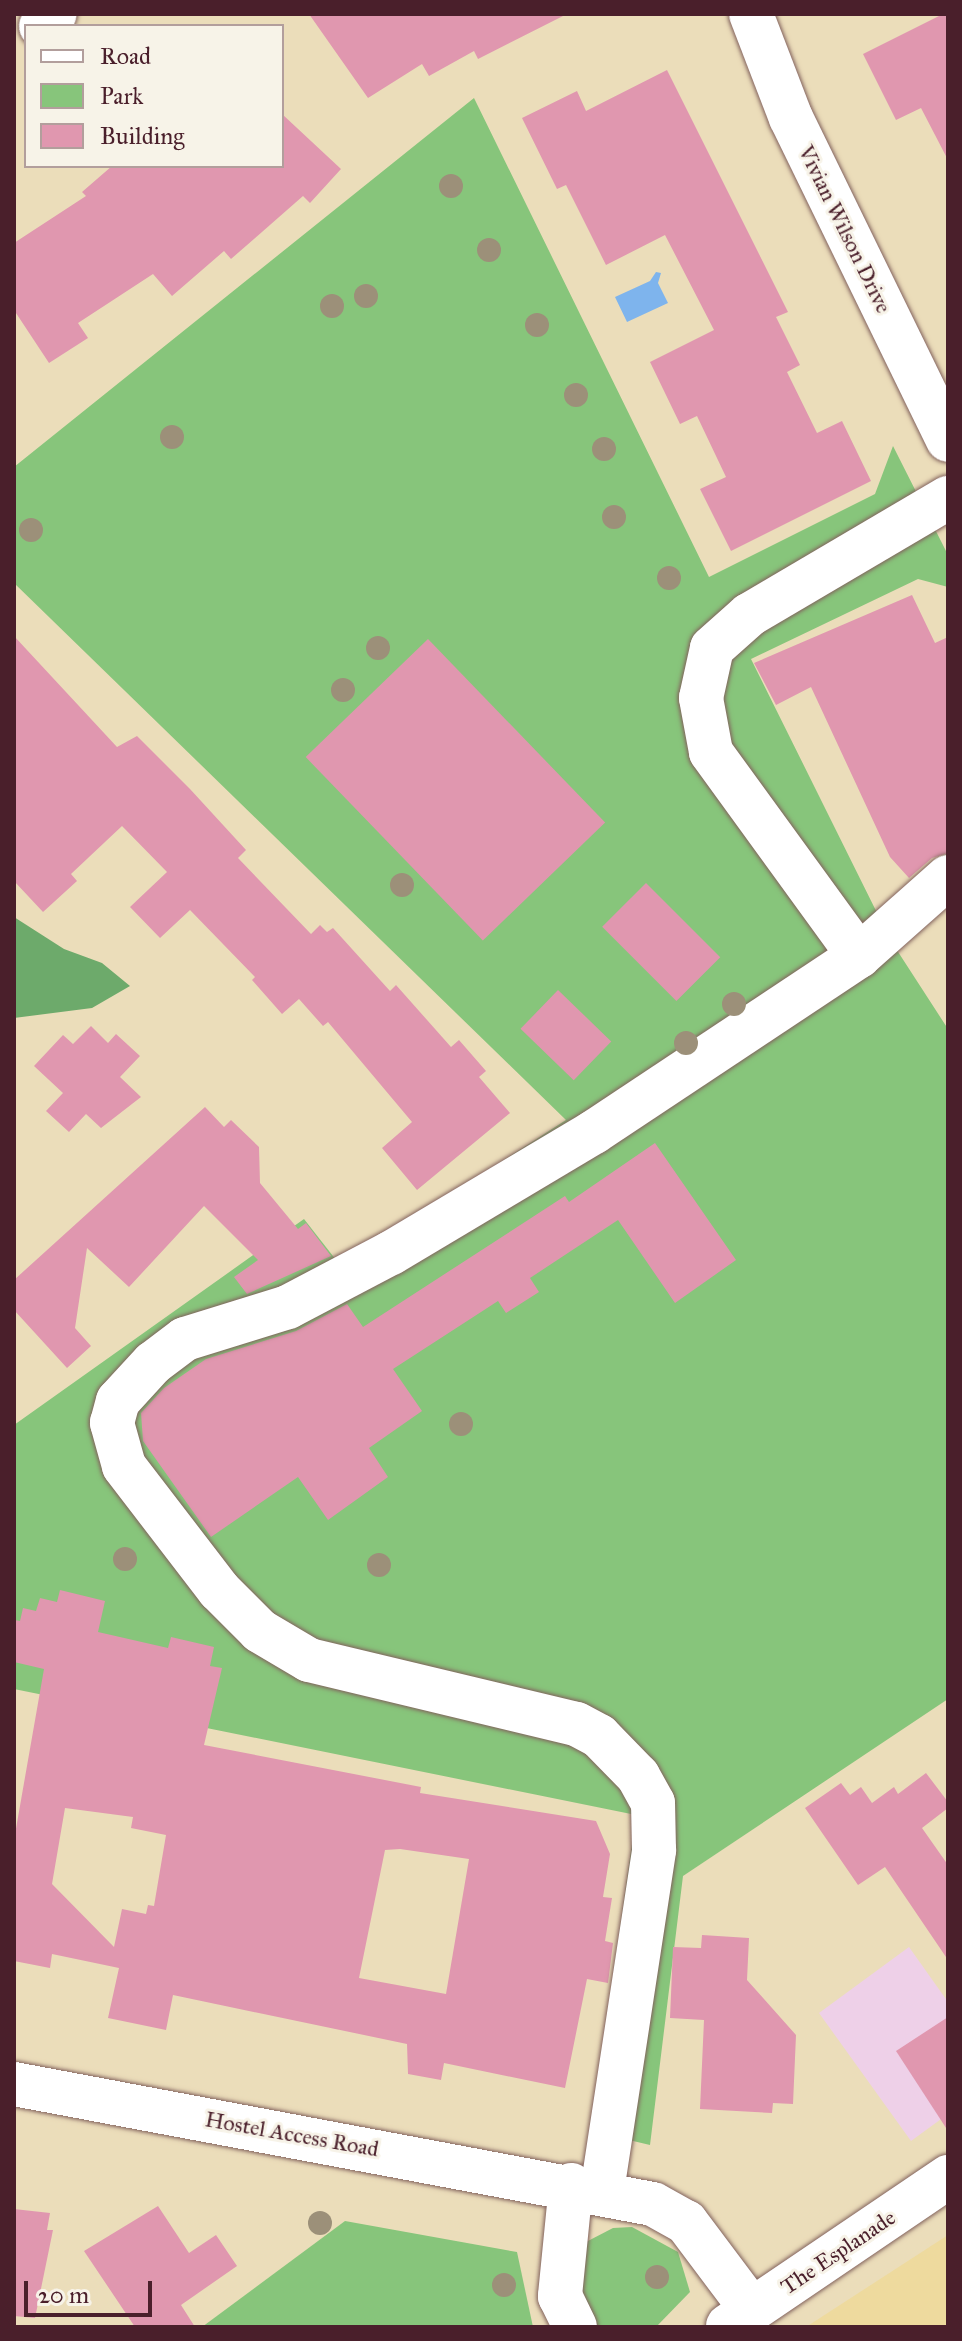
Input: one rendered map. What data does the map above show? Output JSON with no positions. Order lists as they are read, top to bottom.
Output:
{
  "streets": {
    "street": ["Vivian Wilson Drive", "Hostel Access Road", "The Esplanade"]
  },
  "crossings": [
    ["Hostel Access Road", "The Esplanade"]
  ],
  "legend": ["Road", "Park", "Building"],
  "scale_bar": "20 m"
}
